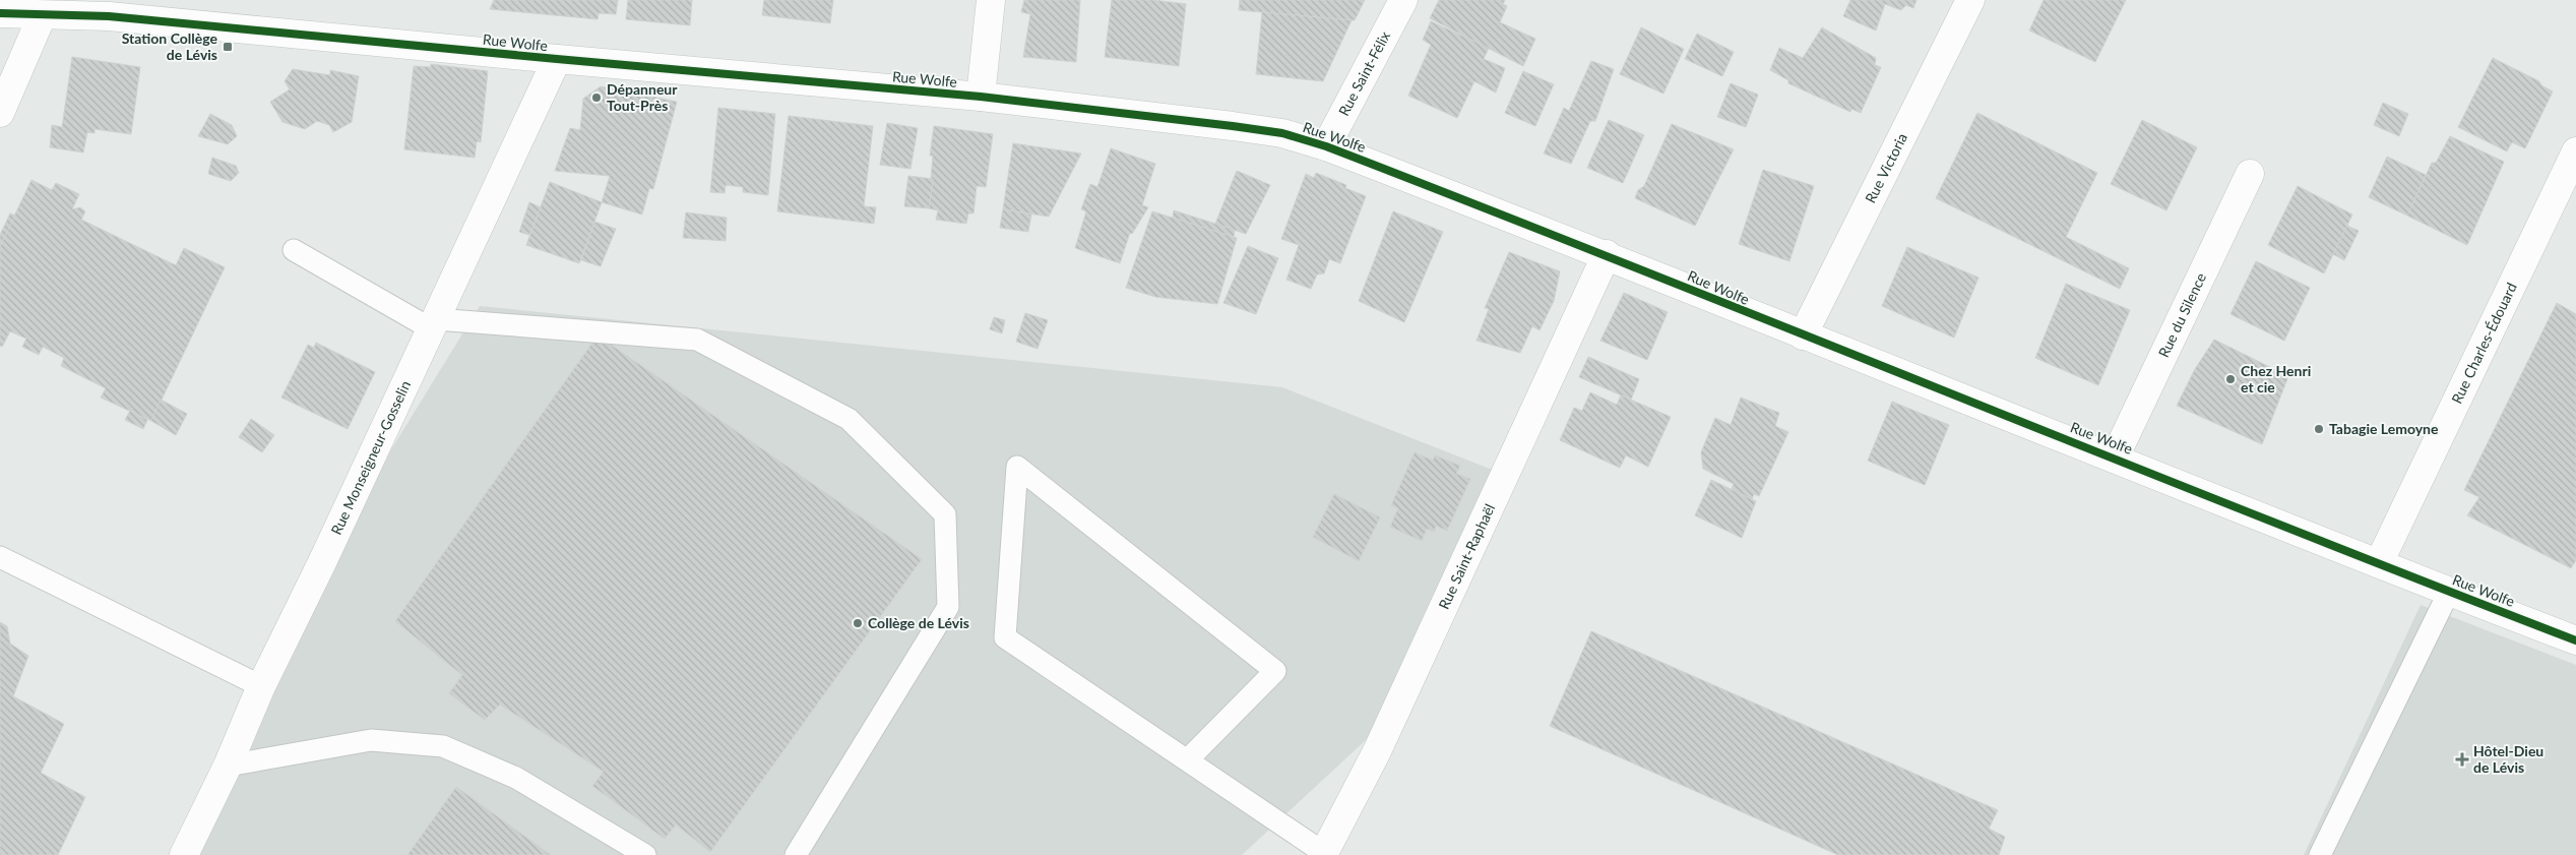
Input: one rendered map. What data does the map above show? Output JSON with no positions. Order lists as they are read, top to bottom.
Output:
{
  "streets": {
    "street": [
      "Rue Wolfe",
      "Rue Saint-Félix",
      "Rue Victoria",
      "Rue du Silence",
      "Rue Charles-Édouard",
      "Rue Monseigneur-Gosselin",
      "Rue Saint-Raphaël"
    ]
  },
  "crossings": [
    ["Rue Wolfe", "Rue Saint-Félix"],
    ["Rue Wolfe", "Rue Victoria"],
    ["Rue Wolfe", "Rue du Silence"],
    ["Rue Wolfe", "Rue Charles-Édouard"],
    ["Rue Wolfe", "Rue Monseigneur-Gosselin"],
    ["Rue Wolfe", "Rue Saint-Raphaël"]
  ],
  "places": {
    "transit": ["Station Collège de Lévis"],
    "other": [
      "Dépanneur Tout-Près",
      "Chez Henri et cie",
      "Tabagie Lemoyne",
      "Collège de Lévis"
    ],
    "health": ["Hôtel-Dieu de Lévis"]
  }
}
